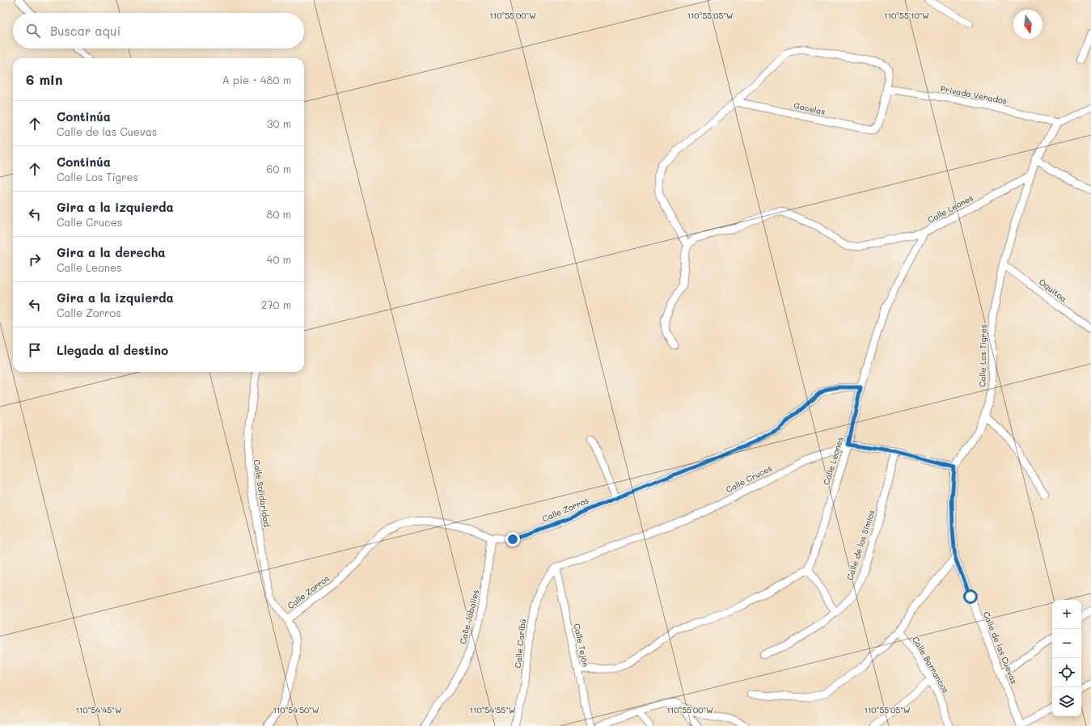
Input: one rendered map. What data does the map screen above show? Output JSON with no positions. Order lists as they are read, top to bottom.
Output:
{
  "streets": {
    "street": [
      "Privada Venados",
      "Gacelas",
      "Calle Leones",
      "Oquitoa",
      "Calle Los Tigres",
      "Calle Cruces",
      "Calle Solidaridad",
      "Calle Zorros",
      "Calle de los Simios",
      "Calle Jabalies",
      "Calle Caribú",
      "Calle Tejón",
      "Calle de las Cuevas",
      "Calle Barrancos"
    ]
  },
  "crossings": [
    ["Privada Venados", "Gacelas"],
    ["Privada Venados", "Calle Los Tigres"],
    ["Calle Leones", "Calle Los Tigres"],
    ["Calle Leones", "Calle Cruces"],
    ["Calle Leones", "Calle Zorros"],
    ["Oquitoa", "Calle Los Tigres"],
    ["Calle Los Tigres", "Calle Cruces"],
    ["Calle Los Tigres", "Calle de las Cuevas"],
    ["Calle Cruces", "Calle de los Simios"],
    ["Calle Cruces", "Calle Caribú"],
    ["Calle Cruces", "Calle Tejón"],
    ["Calle Solidaridad", "Calle Zorros"],
    ["Calle Zorros", "Calle Jabalies"],
    ["Calle Caribú", "Calle Tejón"]
  ],
  "north": "bottom",
  "page": {
    "search": "Buscar aquí",
    "heading": ["6 min", "A pie · 480 m"],
    "list": [
      ["Continúa", "Calle de las Cuevas", "30 m"],
      ["Continúa", "Calle Los Tigres", "60 m"],
      ["Gira a la izquierda", "Calle Cruces", "80 m"],
      ["Gira a la derecha", "Calle Leones", "40 m"],
      ["Gira a la izquierda", "Calle Zorros", "270 m"],
      "Llegada al destino"
    ],
    "map_buttons": ["+", "−"]
  },
  "coordinates": [
    "110°55'00\"W",
    "110°55'05\"W",
    "110°55'10\"W",
    "110°54'45\"W",
    "110°54'50\"W",
    "110°54'55\"W"
  ]
}
